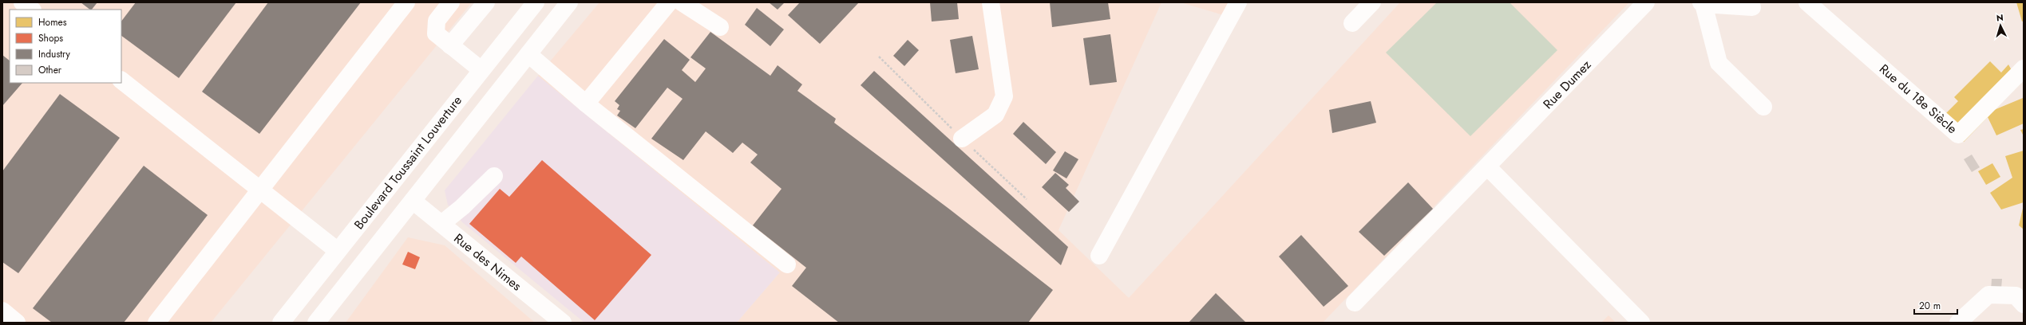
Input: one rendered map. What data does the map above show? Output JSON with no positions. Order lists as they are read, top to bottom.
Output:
{
  "streets": {
    "street": [
      "Rue Dumez",
      "Rue du 18e Siècle",
      "Boulevard Toussaint Louverture",
      "Rue des Nimes"
    ]
  },
  "legend": [
    "Homes",
    "Shops",
    "Industry",
    "Other"
  ],
  "scale_bar": "20 m",
  "north": "top"
}
